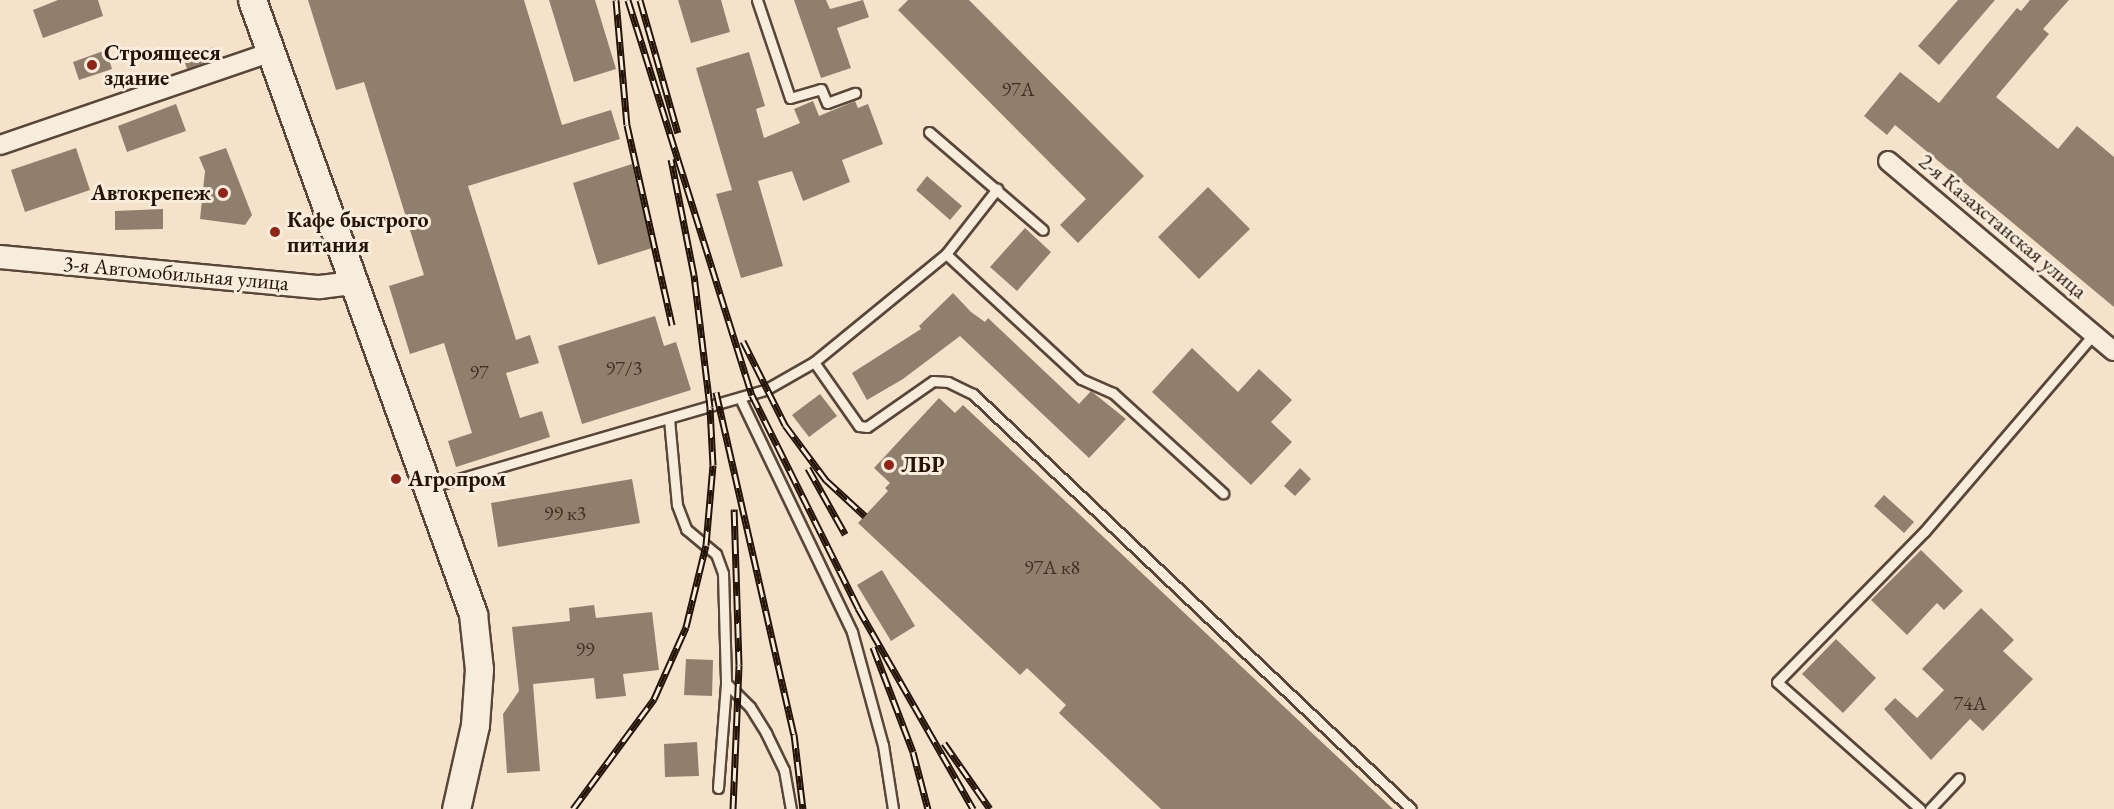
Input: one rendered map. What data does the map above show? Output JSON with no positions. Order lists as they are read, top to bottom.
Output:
{
  "streets": {
    "street": ["2-я Казахстанская улица", "3-я Автомобильная улица"]
  },
  "places": [
    "Строящееся здание",
    "Автокрепеж",
    "Кафе быстрого питания",
    "ЛБР",
    "Агропром"
  ],
  "house_numbers": [
    "97А",
    "97/3",
    "97",
    "99 к3",
    "97А к8",
    "99",
    "74А"
  ]
}
